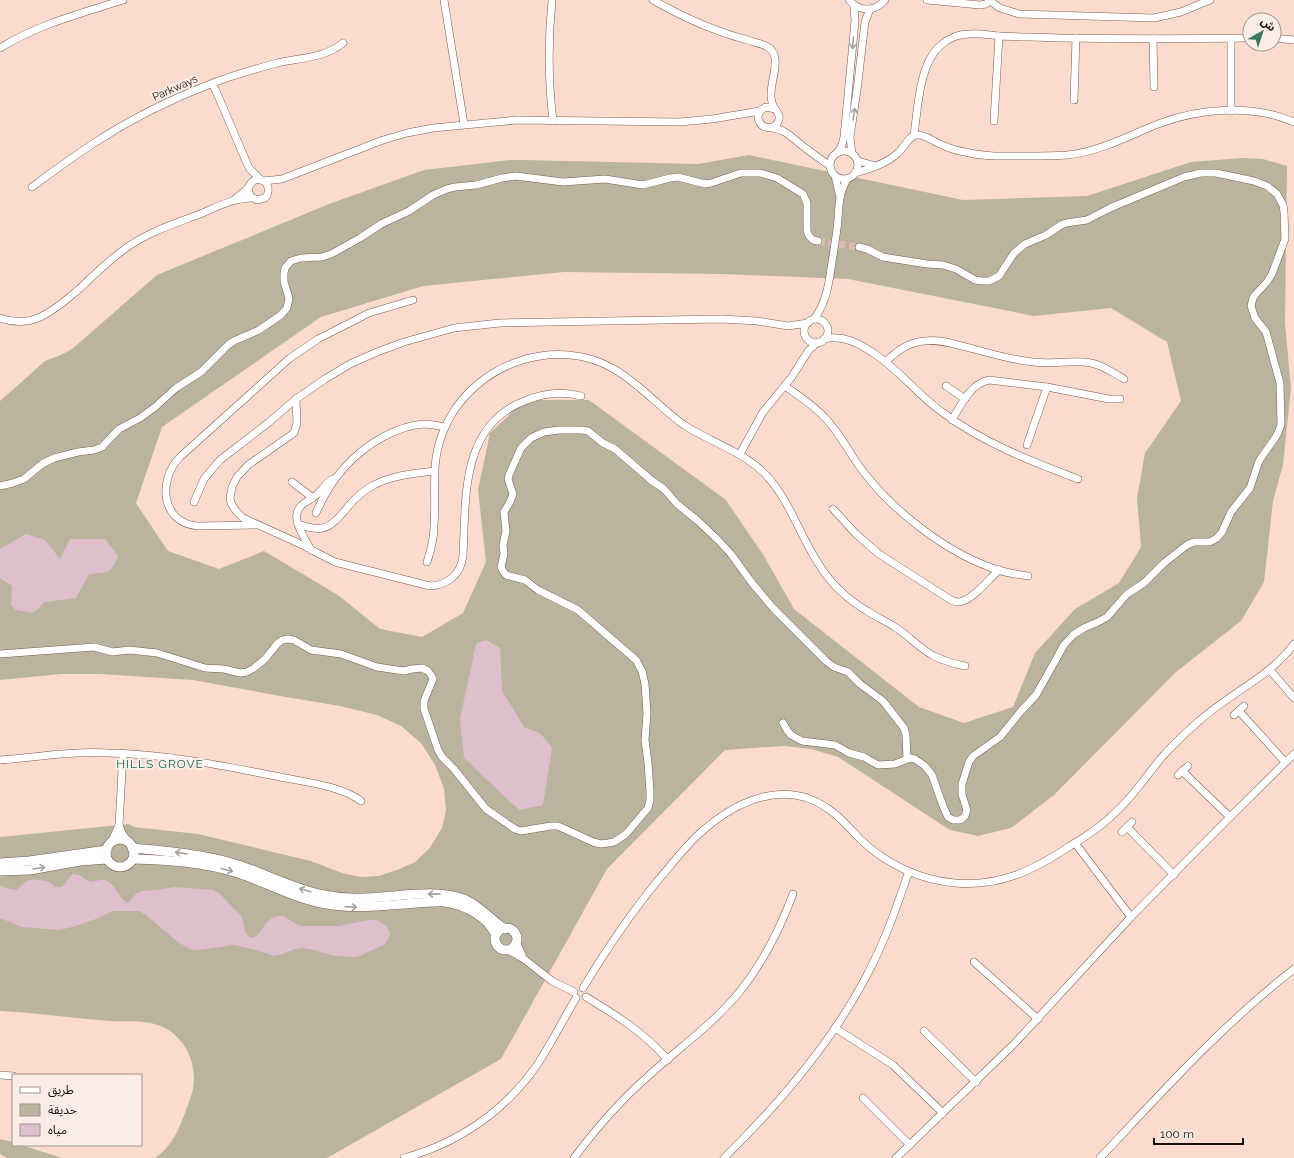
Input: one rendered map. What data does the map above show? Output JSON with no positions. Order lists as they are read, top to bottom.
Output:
{
  "streets": {
    "street": ["Parkways"]
  },
  "districts": ["HILLS GROVE"],
  "legend": ["طريق", "حديقة", "مياه"],
  "scale_bar": "100 m",
  "north": "top right"
}
